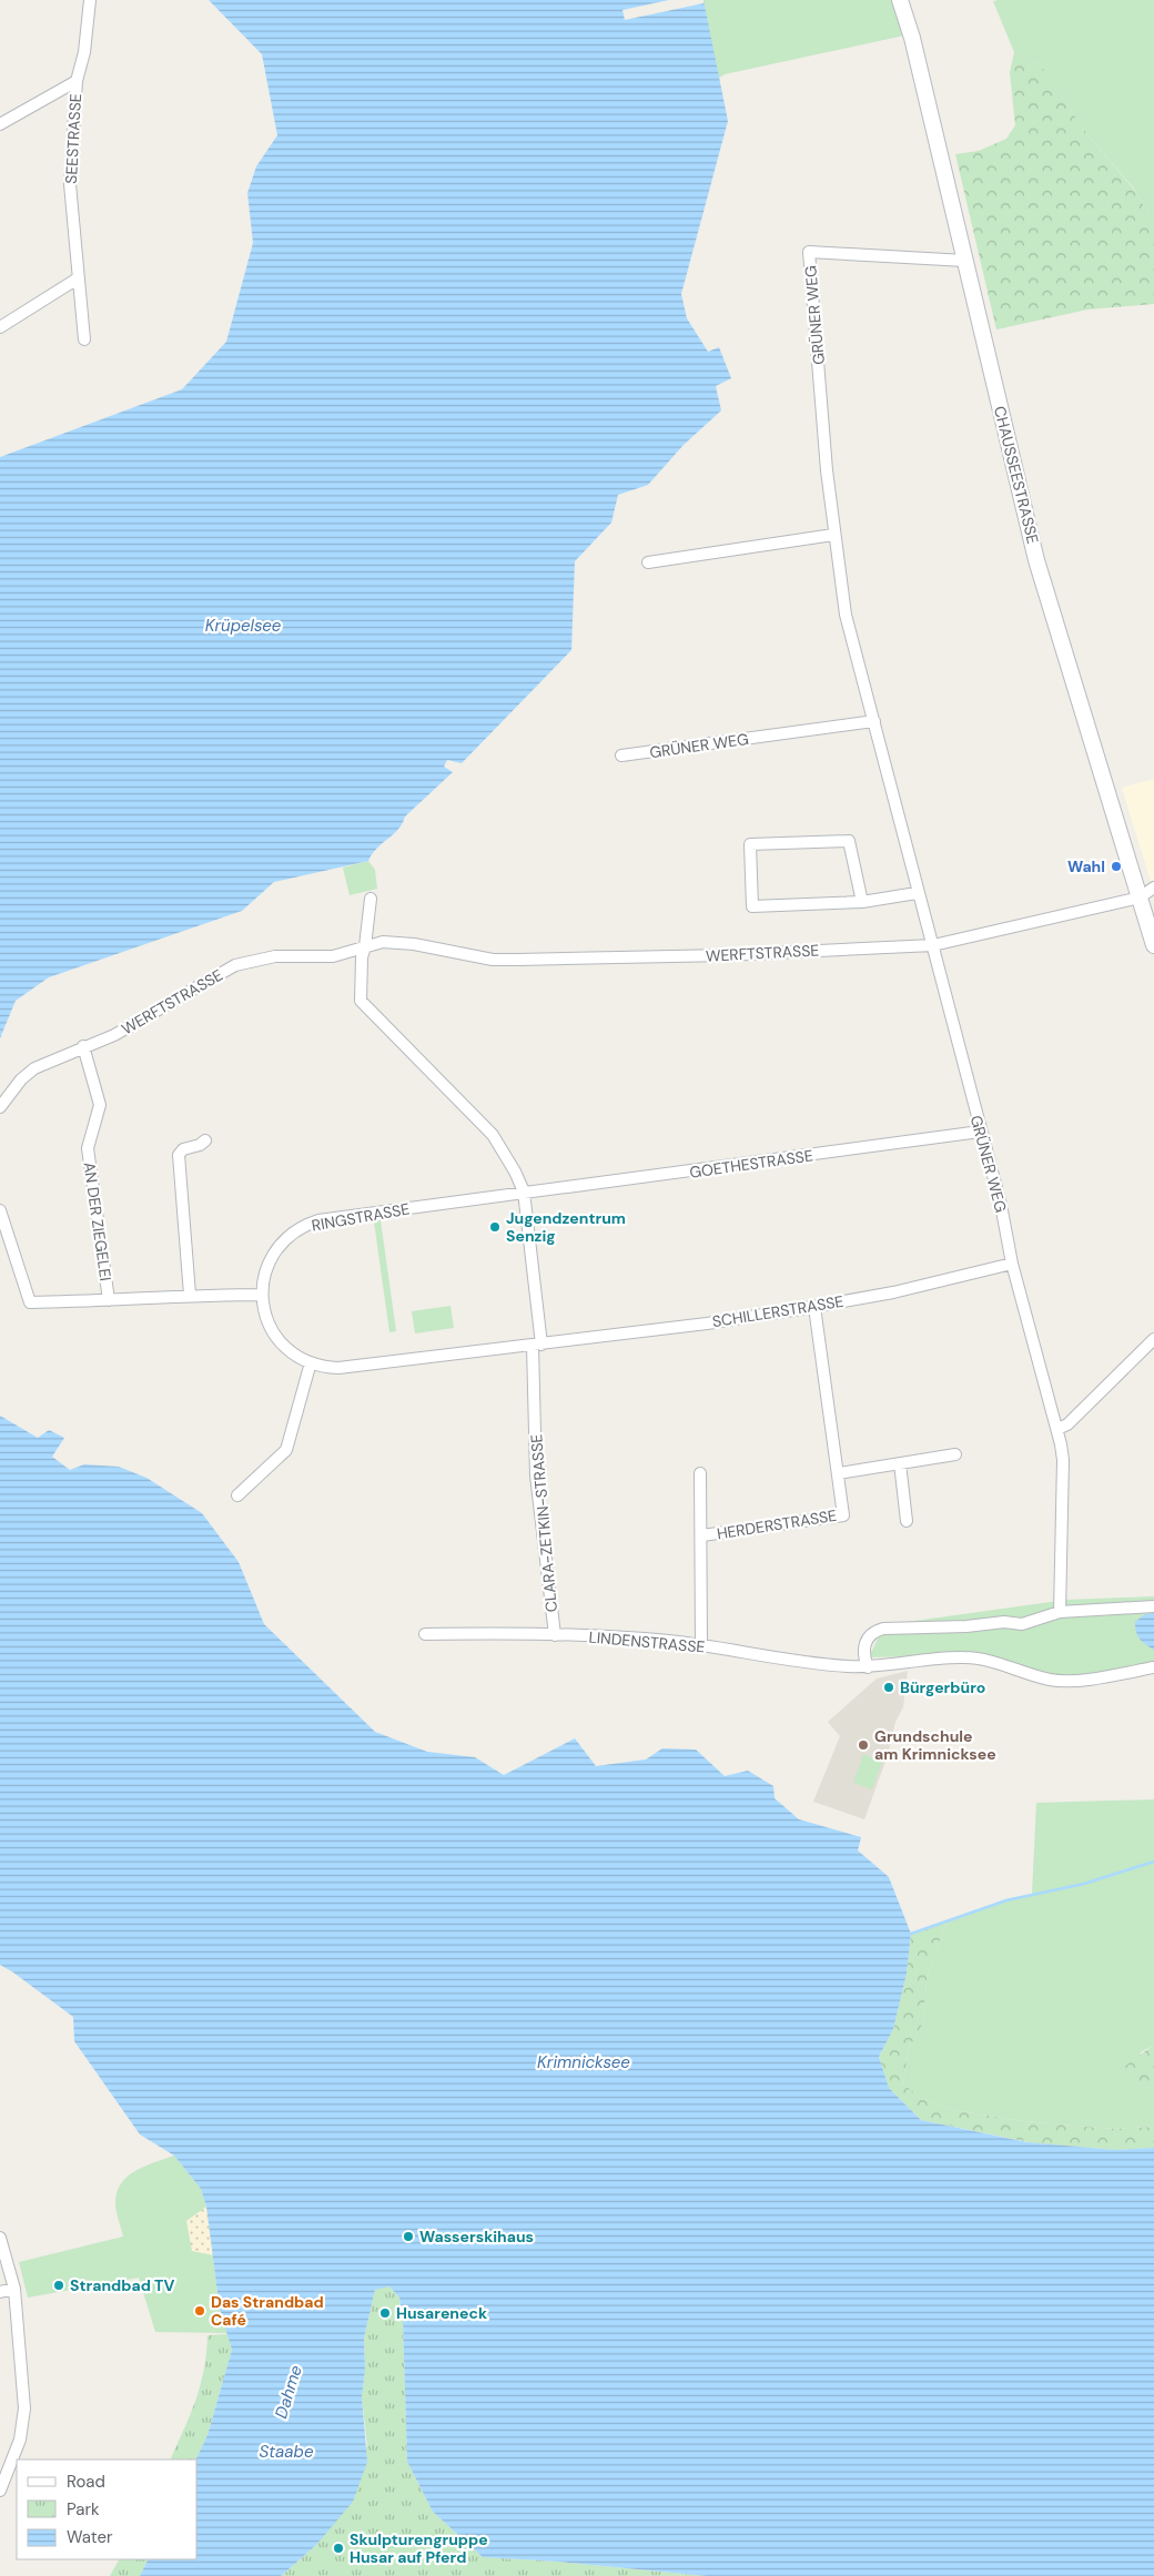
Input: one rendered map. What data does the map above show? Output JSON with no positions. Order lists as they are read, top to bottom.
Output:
{
  "streets": {
    "main road": ["CHAUSSEESTRASSE"],
    "street": [
      "SEESTRASSE",
      "GRÜNER WEG",
      "WERFTSTRASSE",
      "GOETHESTRASSE",
      "RINGSTRASSE",
      "AN DER ZIEGELEI",
      "SCHILLERSTRASSE",
      "CLARA-ZETKIN-STRASSE",
      "HERDERSTRASSE",
      "LINDENSTRASSE"
    ]
  },
  "crossings": [
    ["GRÜNER WEG", "CHAUSSEESTRASSE"],
    ["GRÜNER WEG", "WERFTSTRASSE"],
    ["GRÜNER WEG", "GOETHESTRASSE"],
    ["GRÜNER WEG", "SCHILLERSTRASSE"],
    ["CHAUSSEESTRASSE", "WERFTSTRASSE"],
    ["WERFTSTRASSE", "AN DER ZIEGELEI"],
    ["GOETHESTRASSE", "RINGSTRASSE"],
    ["GOETHESTRASSE", "CLARA-ZETKIN-STRASSE"],
    ["RINGSTRASSE", "SCHILLERSTRASSE"],
    ["RINGSTRASSE", "CLARA-ZETKIN-STRASSE"],
    ["SCHILLERSTRASSE", "CLARA-ZETKIN-STRASSE"],
    ["SCHILLERSTRASSE", "HERDERSTRASSE"],
    ["CLARA-ZETKIN-STRASSE", "LINDENSTRASSE"],
    ["HERDERSTRASSE", "LINDENSTRASSE"]
  ],
  "water": [
    "Krüpelsee",
    "Krimnicksee",
    "Dahme",
    "Staabe"
  ],
  "places": [
    "Wahl",
    "Jugendzentrum Senzig",
    "Bürgerbüro",
    "Grundschule am Krimnicksee",
    "Wasserskihaus",
    "Strandbad TV",
    "Das Strandbad Café",
    "Husareneck",
    "Skulpturengruppe Husar auf Pferd"
  ],
  "legend": ["Road", "Park", "Water"]
}
